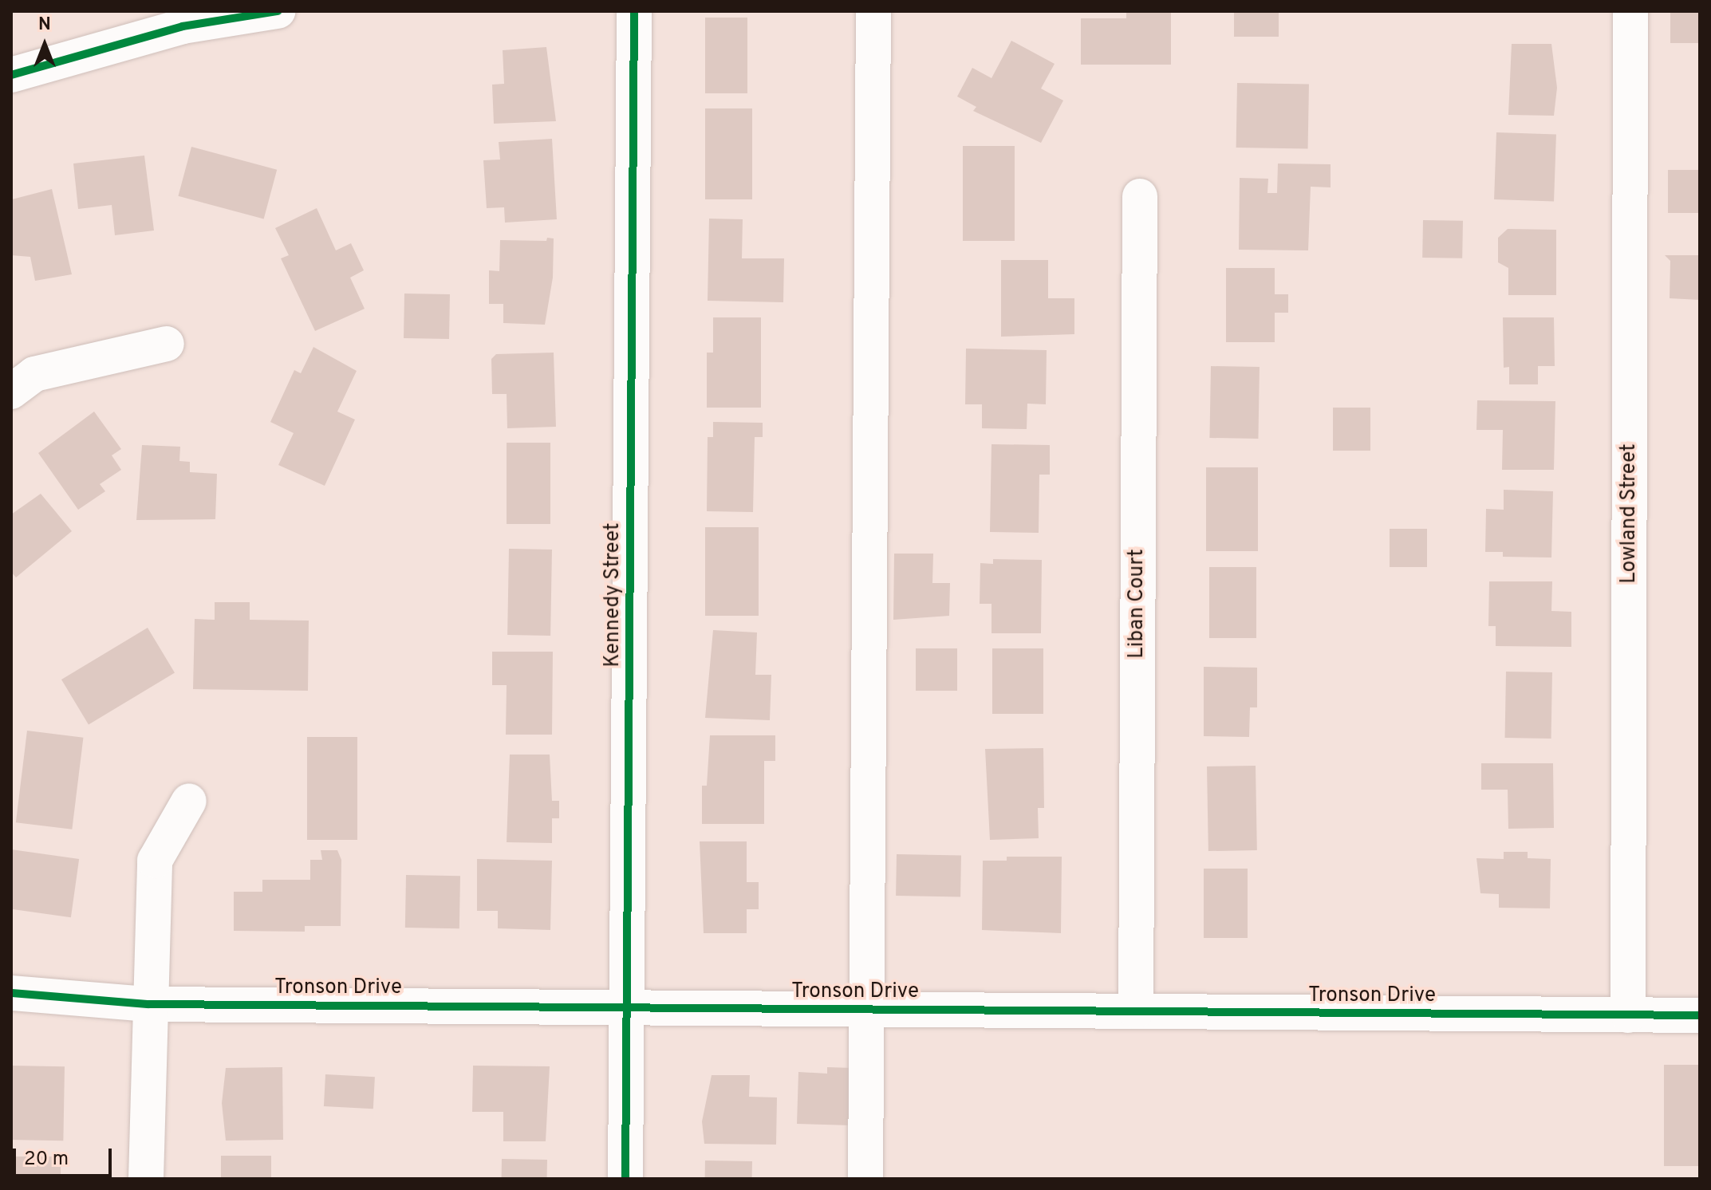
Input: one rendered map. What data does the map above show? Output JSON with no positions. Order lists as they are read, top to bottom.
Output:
{
  "streets": {
    "street": [
      "Lowland Street",
      "Kennedy Street",
      "Liban Court",
      "Tronson Drive"
    ]
  },
  "crossings": [
    ["Lowland Street", "Tronson Drive"],
    ["Kennedy Street", "Tronson Drive"],
    ["Liban Court", "Tronson Drive"]
  ],
  "scale_bar": "20 m",
  "north": "top"
}
